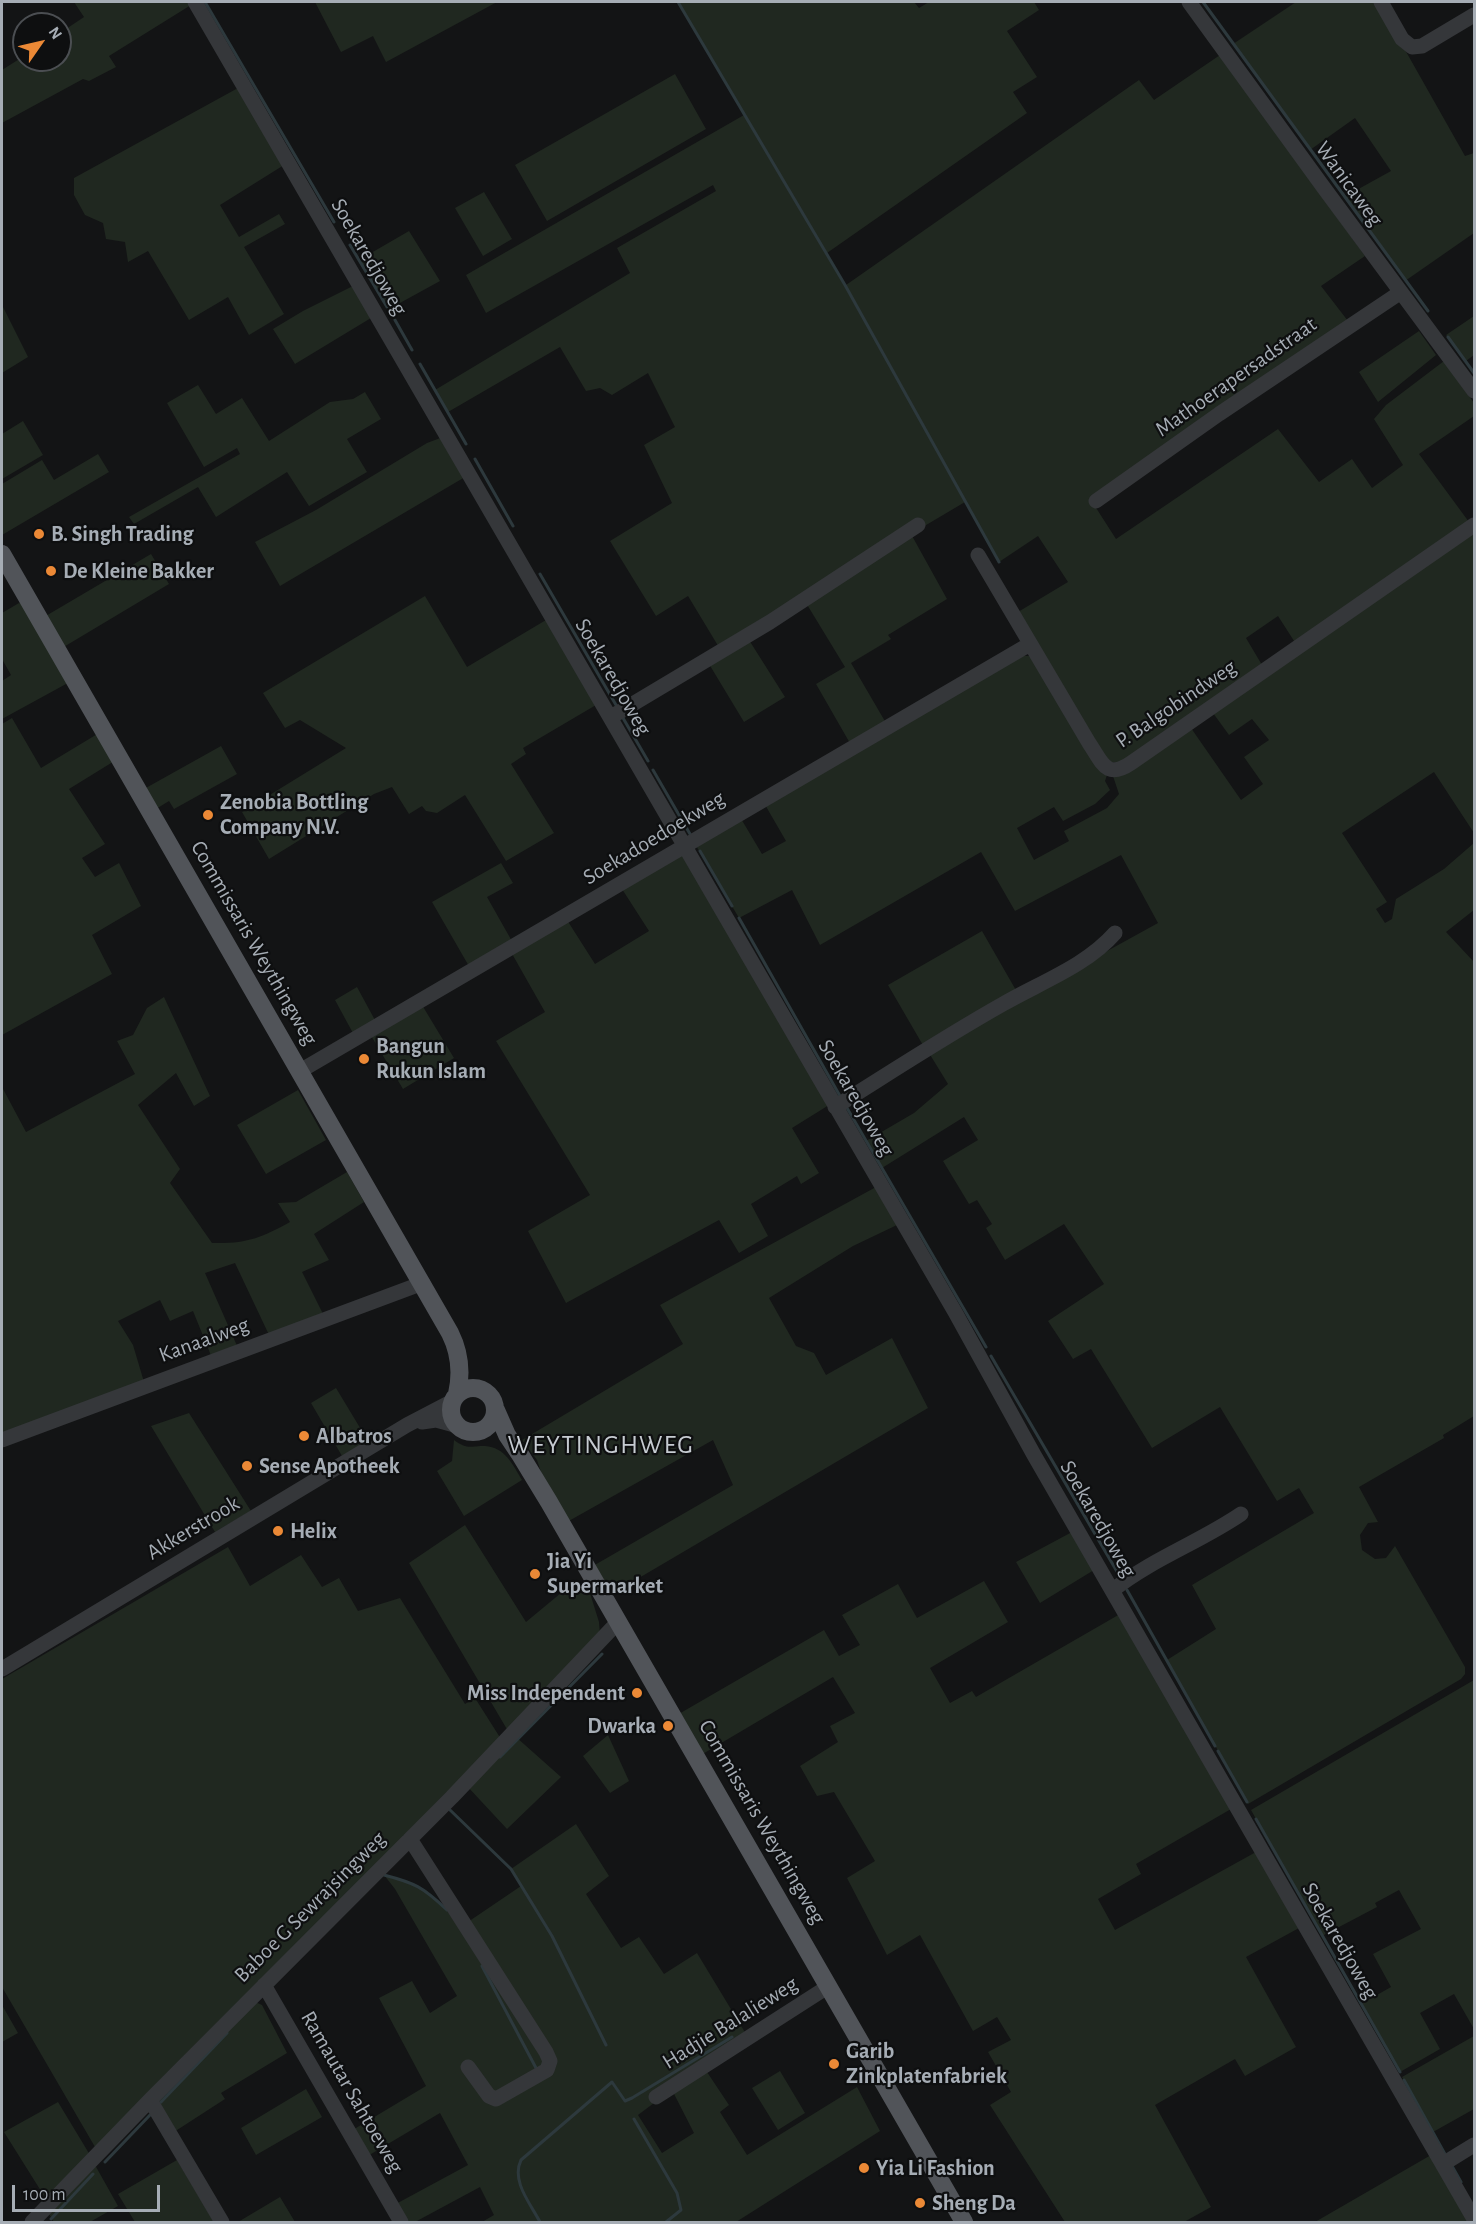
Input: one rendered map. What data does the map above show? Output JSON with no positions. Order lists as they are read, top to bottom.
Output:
{
  "streets": {
    "main road": ["Commissaris Weythingweg"],
    "street": [
      "Wanicaweg",
      "Soekaredjoweg",
      "Mathoerapersadstraat",
      "P. Balgobindweg",
      "Soekadoedoekweg",
      "Kanaalweg",
      "Akkerstrook",
      "Baboe G Sewrajsingweg",
      "Hadjie Balalieweg",
      "Ramautar Sahtoeweg"
    ]
  },
  "crossings": [
    ["Wanicaweg", "Mathoerapersadstraat"],
    ["Soekaredjoweg", "Soekadoedoekweg"],
    ["P. Balgobindweg", "Soekadoedoekweg"],
    ["Soekadoedoekweg", "Commissaris Weythingweg"],
    ["Commissaris Weythingweg", "Kanaalweg"],
    ["Commissaris Weythingweg", "Akkerstrook"],
    ["Commissaris Weythingweg", "Baboe G Sewrajsingweg"],
    ["Commissaris Weythingweg", "Hadjie Balalieweg"],
    ["Baboe G Sewrajsingweg", "Ramautar Sahtoeweg"]
  ],
  "districts": ["WEYTINGHWEG"],
  "places": [
    "B. Singh Trading",
    "De Kleine Bakker",
    "Zenobia Bottling Company N.V.",
    "Bangun Rukun Islam",
    "Albatros",
    "Sense Apotheek",
    "Helix",
    "Jia Yi Supermarket",
    "Miss Independent",
    "Dwarka",
    "Garib Zinkplatenfabriek",
    "Yia Li Fashion",
    "Sheng Da"
  ],
  "scale_bar": "100 m",
  "north": "top right"
}
